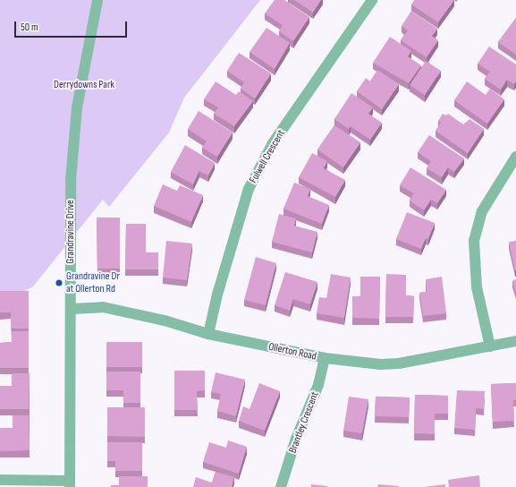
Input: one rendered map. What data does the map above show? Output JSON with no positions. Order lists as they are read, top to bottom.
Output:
{
  "streets": {
    "street": [
      "Fulwell Crescent",
      "Grandravine Drive",
      "Ollerton Road",
      "Brantley Crescent"
    ]
  },
  "crossings": [
    ["Fulwell Crescent", "Ollerton Road"],
    ["Grandravine Drive", "Ollerton Road"],
    ["Ollerton Road", "Brantley Crescent"]
  ],
  "parks": ["Derrydowns Park"],
  "places": ["Grandravine Dr at Ollerton Rd"],
  "scale_bar": "50 m"
}
